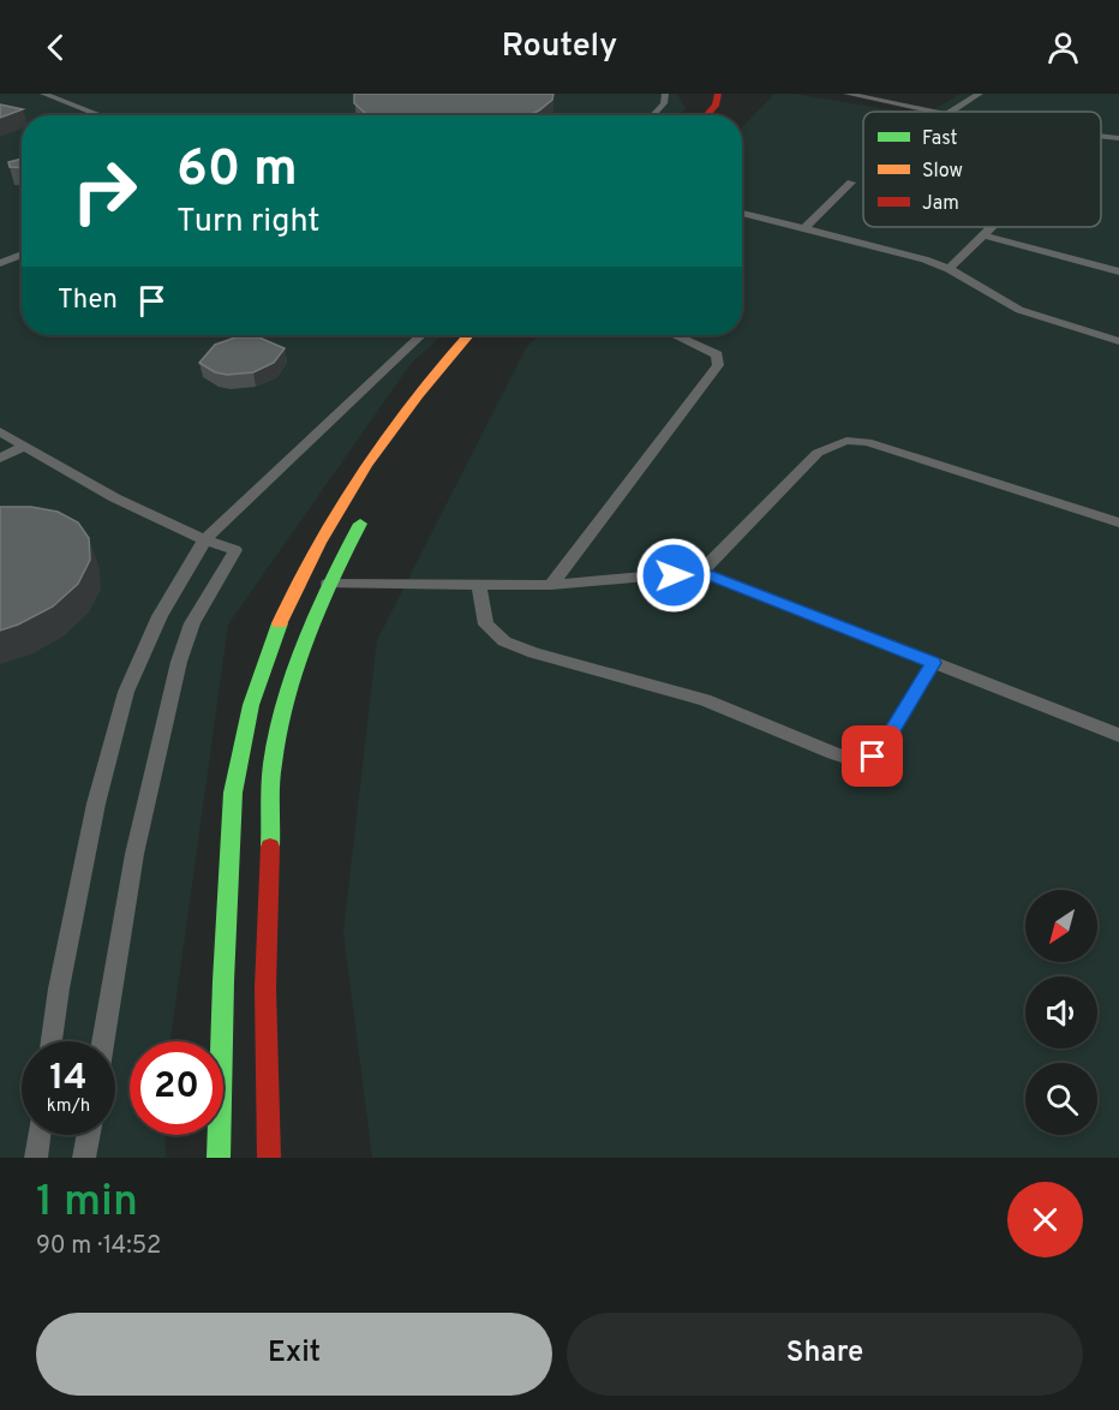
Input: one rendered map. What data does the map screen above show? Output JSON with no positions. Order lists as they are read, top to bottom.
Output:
{
  "legend": ["Fast", "Slow", "Jam"],
  "north": "bottom left",
  "page": {
    "header": "Routely",
    "turn": ["60 m", "Turn right"],
    "then": "Then",
    "speed": "14 km/h",
    "limit": "20",
    "heading": ["1 min", "90 m · 14:52"],
    "buttons": ["Exit", "Share"]
  }
}
